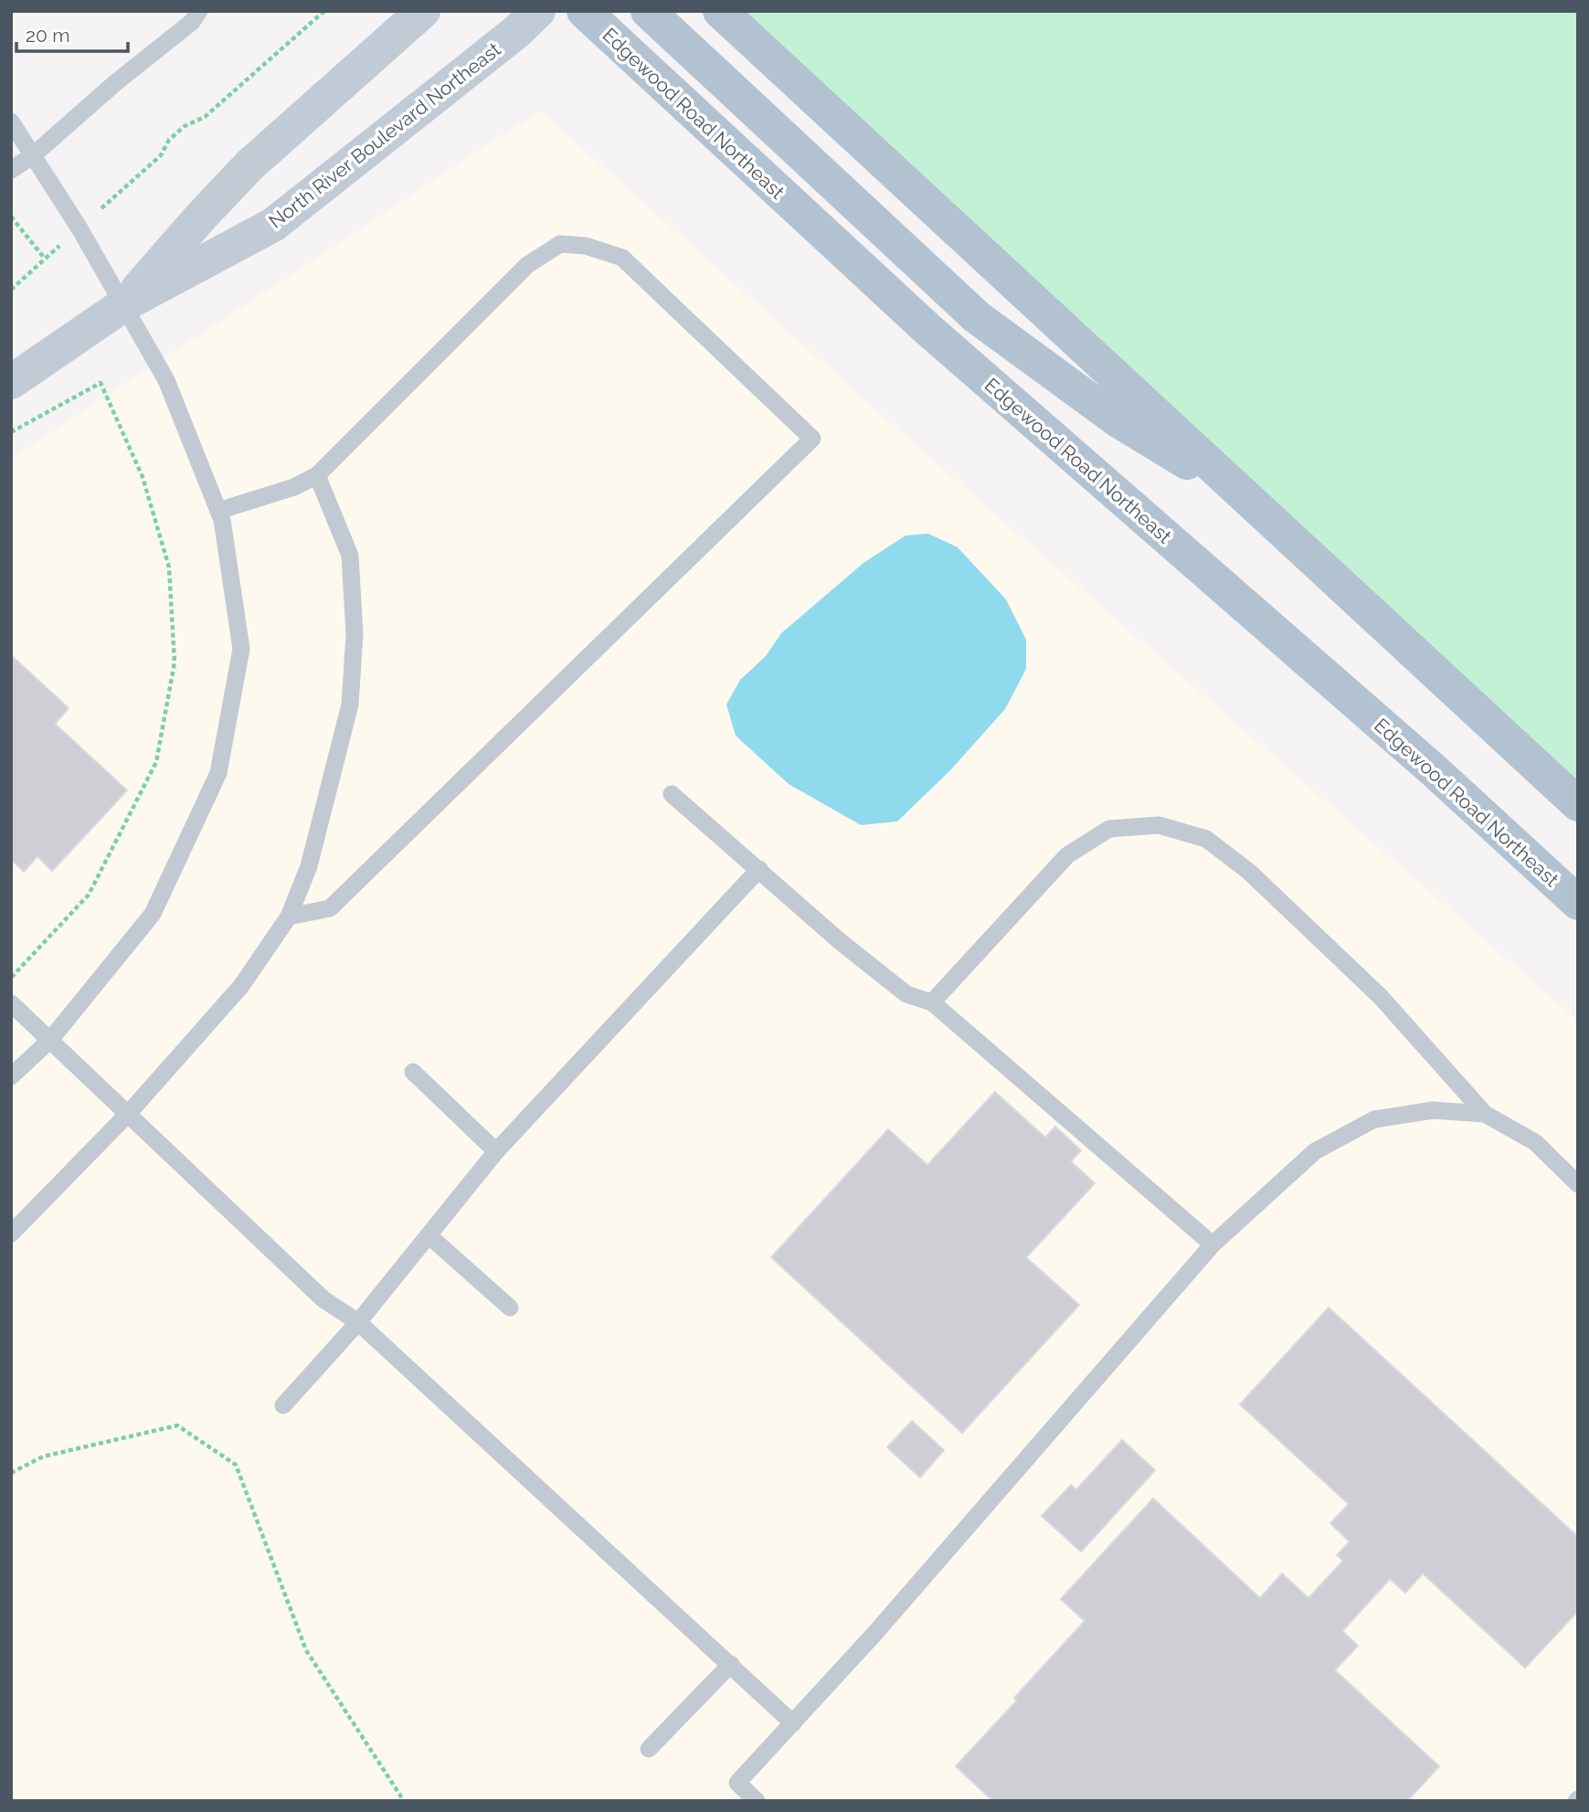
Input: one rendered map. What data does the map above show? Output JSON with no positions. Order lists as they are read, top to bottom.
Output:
{
  "streets": {
    "main road": ["Edgewood Road Northeast"],
    "street": ["North River Boulevard Northeast"]
  },
  "scale_bar": "20 m"
}
